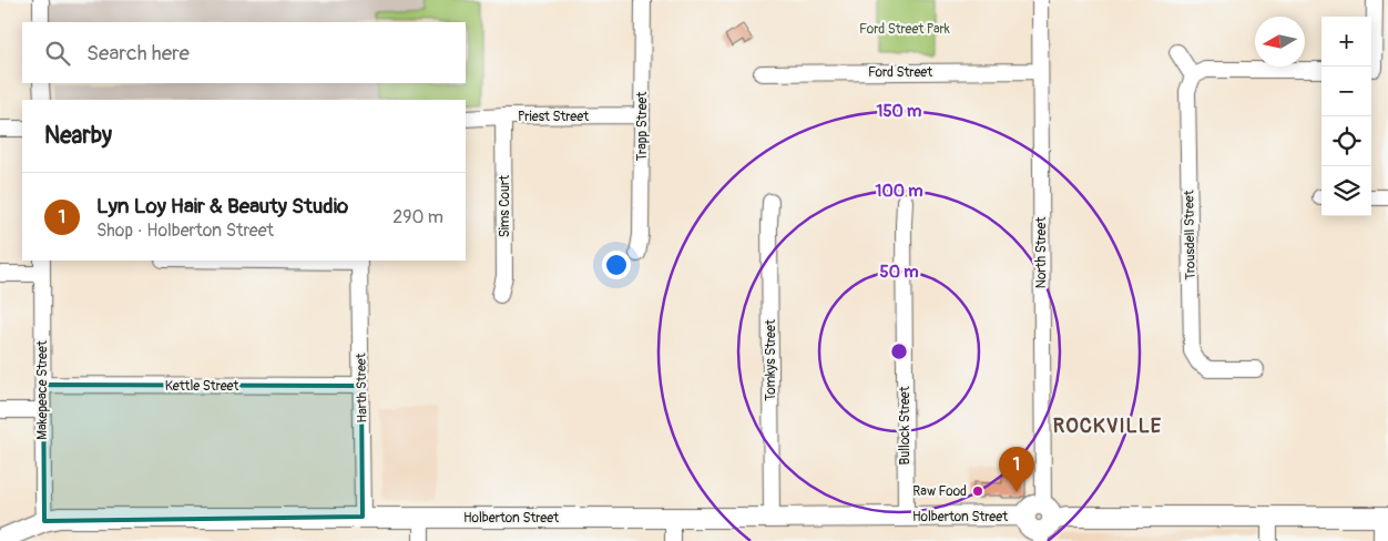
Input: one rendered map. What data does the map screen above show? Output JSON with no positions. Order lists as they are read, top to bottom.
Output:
{
  "streets": {
    "main road": ["Holberton Street"],
    "street": [
      "Ford Street",
      "Priest Street",
      "Trapp Street",
      "Sims Court",
      "Trousdell Street",
      "North Street",
      "Tomkys Street",
      "Kettle Street",
      "Harth Street",
      "Makepeace Street",
      "Bullock Street"
    ]
  },
  "crossings": [
    ["Ford Street", "North Street"],
    ["Priest Street", "Trapp Street"],
    ["Priest Street", "Sims Court"],
    ["North Street", "Holberton Street"],
    ["Tomkys Street", "Holberton Street"],
    ["Kettle Street", "Harth Street"],
    ["Kettle Street", "Makepeace Street"],
    ["Harth Street", "Holberton Street"],
    ["Makepeace Street", "Holberton Street"],
    ["Bullock Street", "Holberton Street"]
  ],
  "districts": ["ROCKVILLE"],
  "parks": ["Ford Street Park"],
  "places": ["Raw Food"],
  "north": "left",
  "page": {
    "map_buttons": ["+", "−"],
    "search": "Search here",
    "heading": "Nearby",
    "list": [
      {
        "mark": "1",
        "name": "Lyn Loy Hair & Beauty Studio",
        "note": "Shop · Holberton Street",
        "value": "290 m"
      }
    ],
    "pins": "1"
  },
  "rings": ["150 m", "100 m", "50 m"]
}
